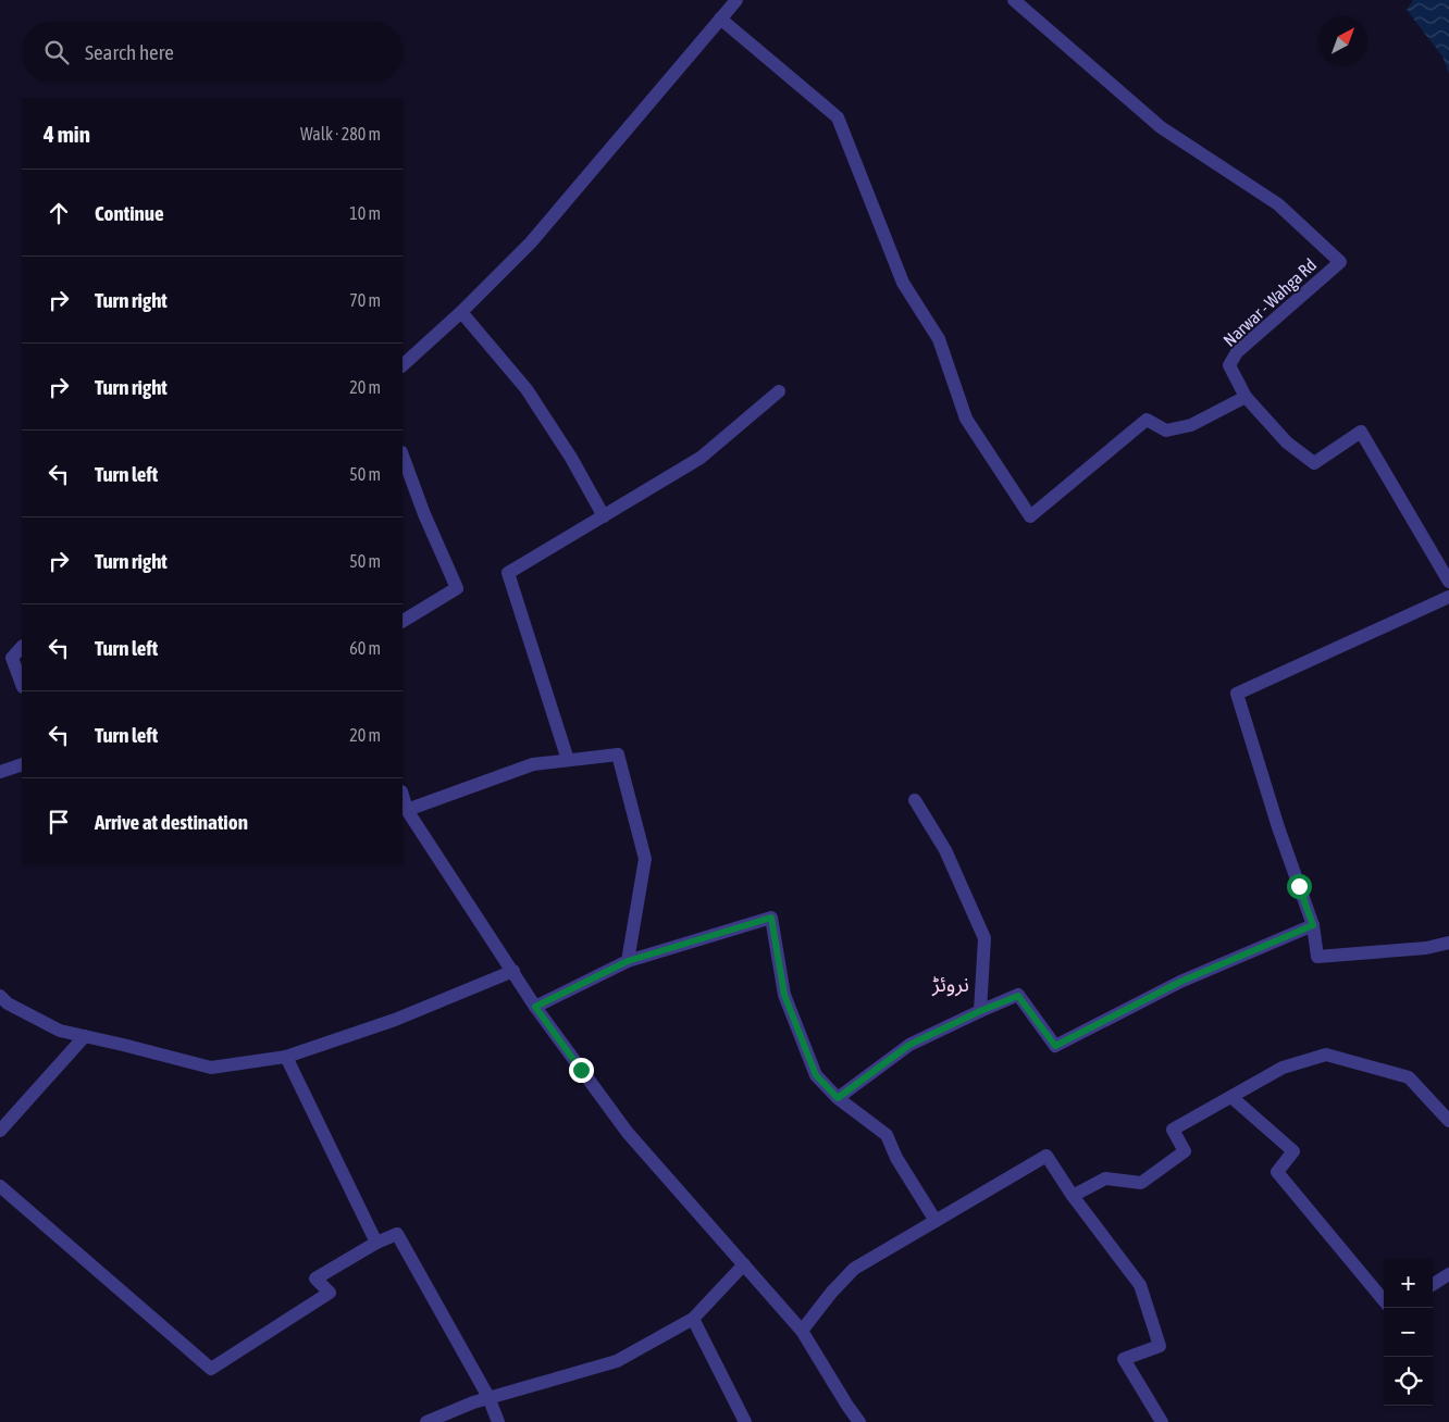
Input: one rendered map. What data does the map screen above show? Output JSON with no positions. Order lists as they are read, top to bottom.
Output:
{
  "streets": {
    "street": ["Narwar - Wahga Rd"]
  },
  "districts": ["نروئڑ"],
  "north": "top right",
  "page": {
    "search": "Search here",
    "heading": ["4 min", "Walk · 280 m"],
    "list": [
      ["Continue", "10 m"],
      ["Turn right", "70 m"],
      ["Turn right", "20 m"],
      ["Turn left", "50 m"],
      ["Turn right", "50 m"],
      ["Turn left", "60 m"],
      ["Turn left", "20 m"],
      "Arrive at destination"
    ],
    "map_buttons": ["+", "−"]
  }
}
